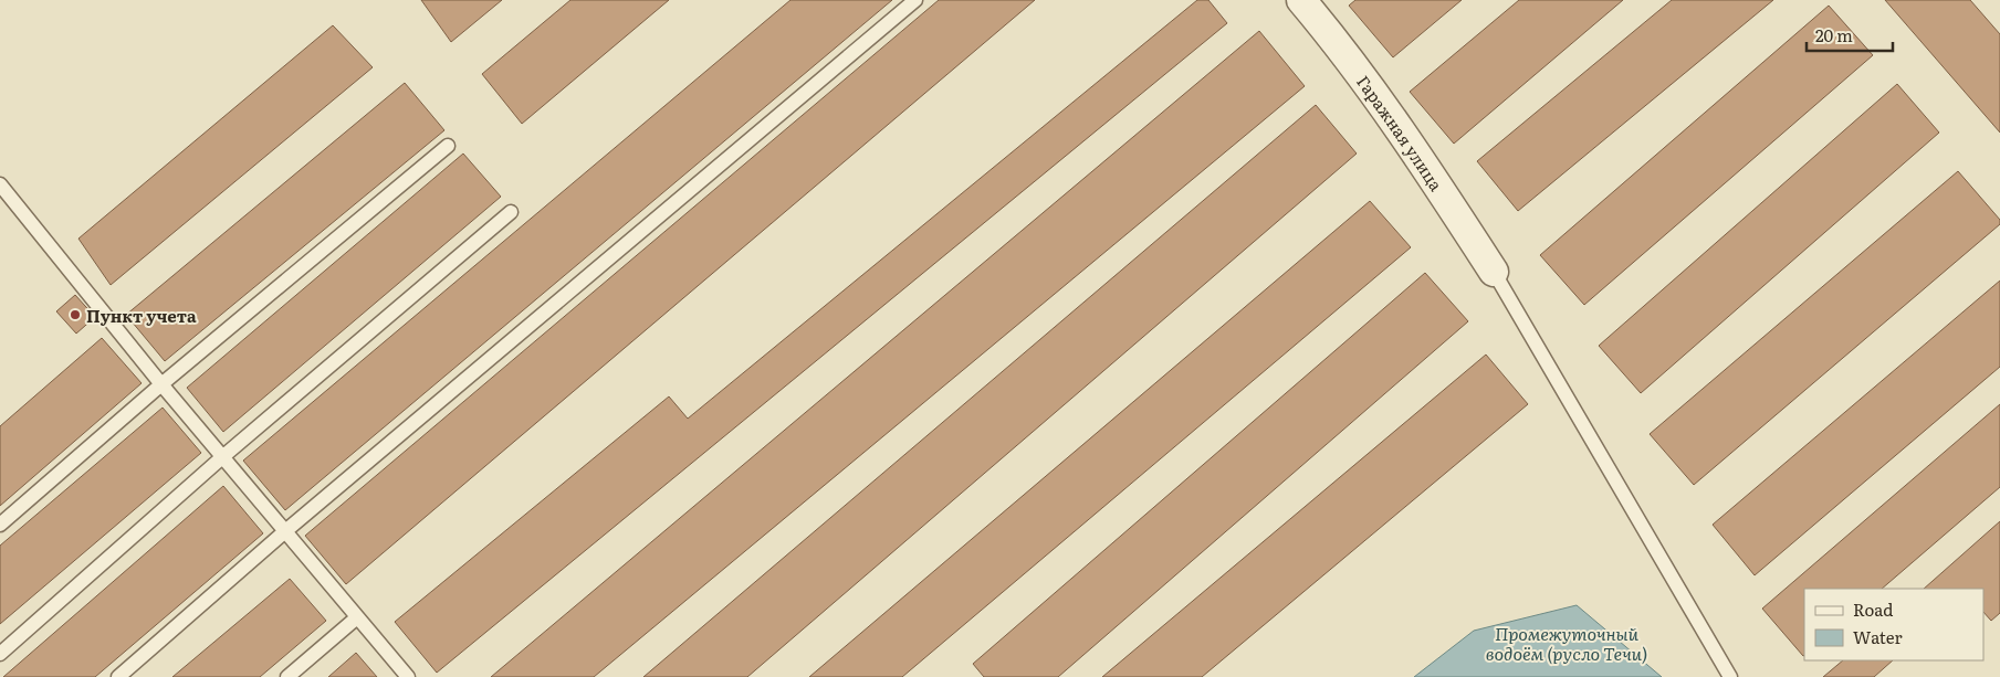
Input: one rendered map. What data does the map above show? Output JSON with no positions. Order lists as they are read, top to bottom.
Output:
{
  "streets": {
    "street": ["Гаражная улица"]
  },
  "water": ["Промежуточный водоём (русло Течи)"],
  "places": ["Пункт учета"],
  "legend": ["Road", "Water"],
  "scale_bar": "20 m"
}
